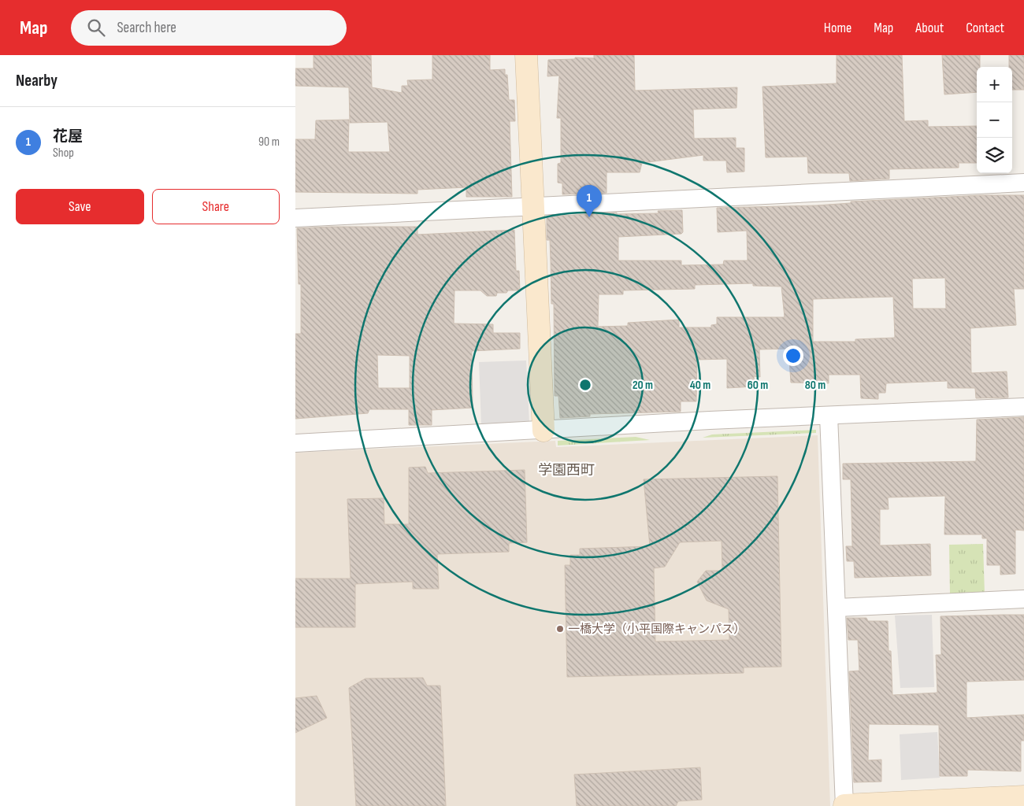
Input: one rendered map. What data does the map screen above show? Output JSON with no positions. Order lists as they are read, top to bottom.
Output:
{
  "districts": ["学園西町"],
  "places": ["一橋大学（小平国際キャンパス）"],
  "page": {
    "header": "Map",
    "search": "Search here",
    "nav": [
      "Home",
      "Map",
      "About",
      "Contact"
    ],
    "heading": "Nearby",
    "map_buttons": ["+", "−"],
    "list": [
      {
        "mark": "1",
        "name": "花屋",
        "note": "Shop",
        "value": "90 m"
      }
    ],
    "buttons": ["Save", "Share"],
    "pins": "1"
  },
  "rings": [
    "20 m",
    "40 m",
    "60 m",
    "80 m"
  ]
}
